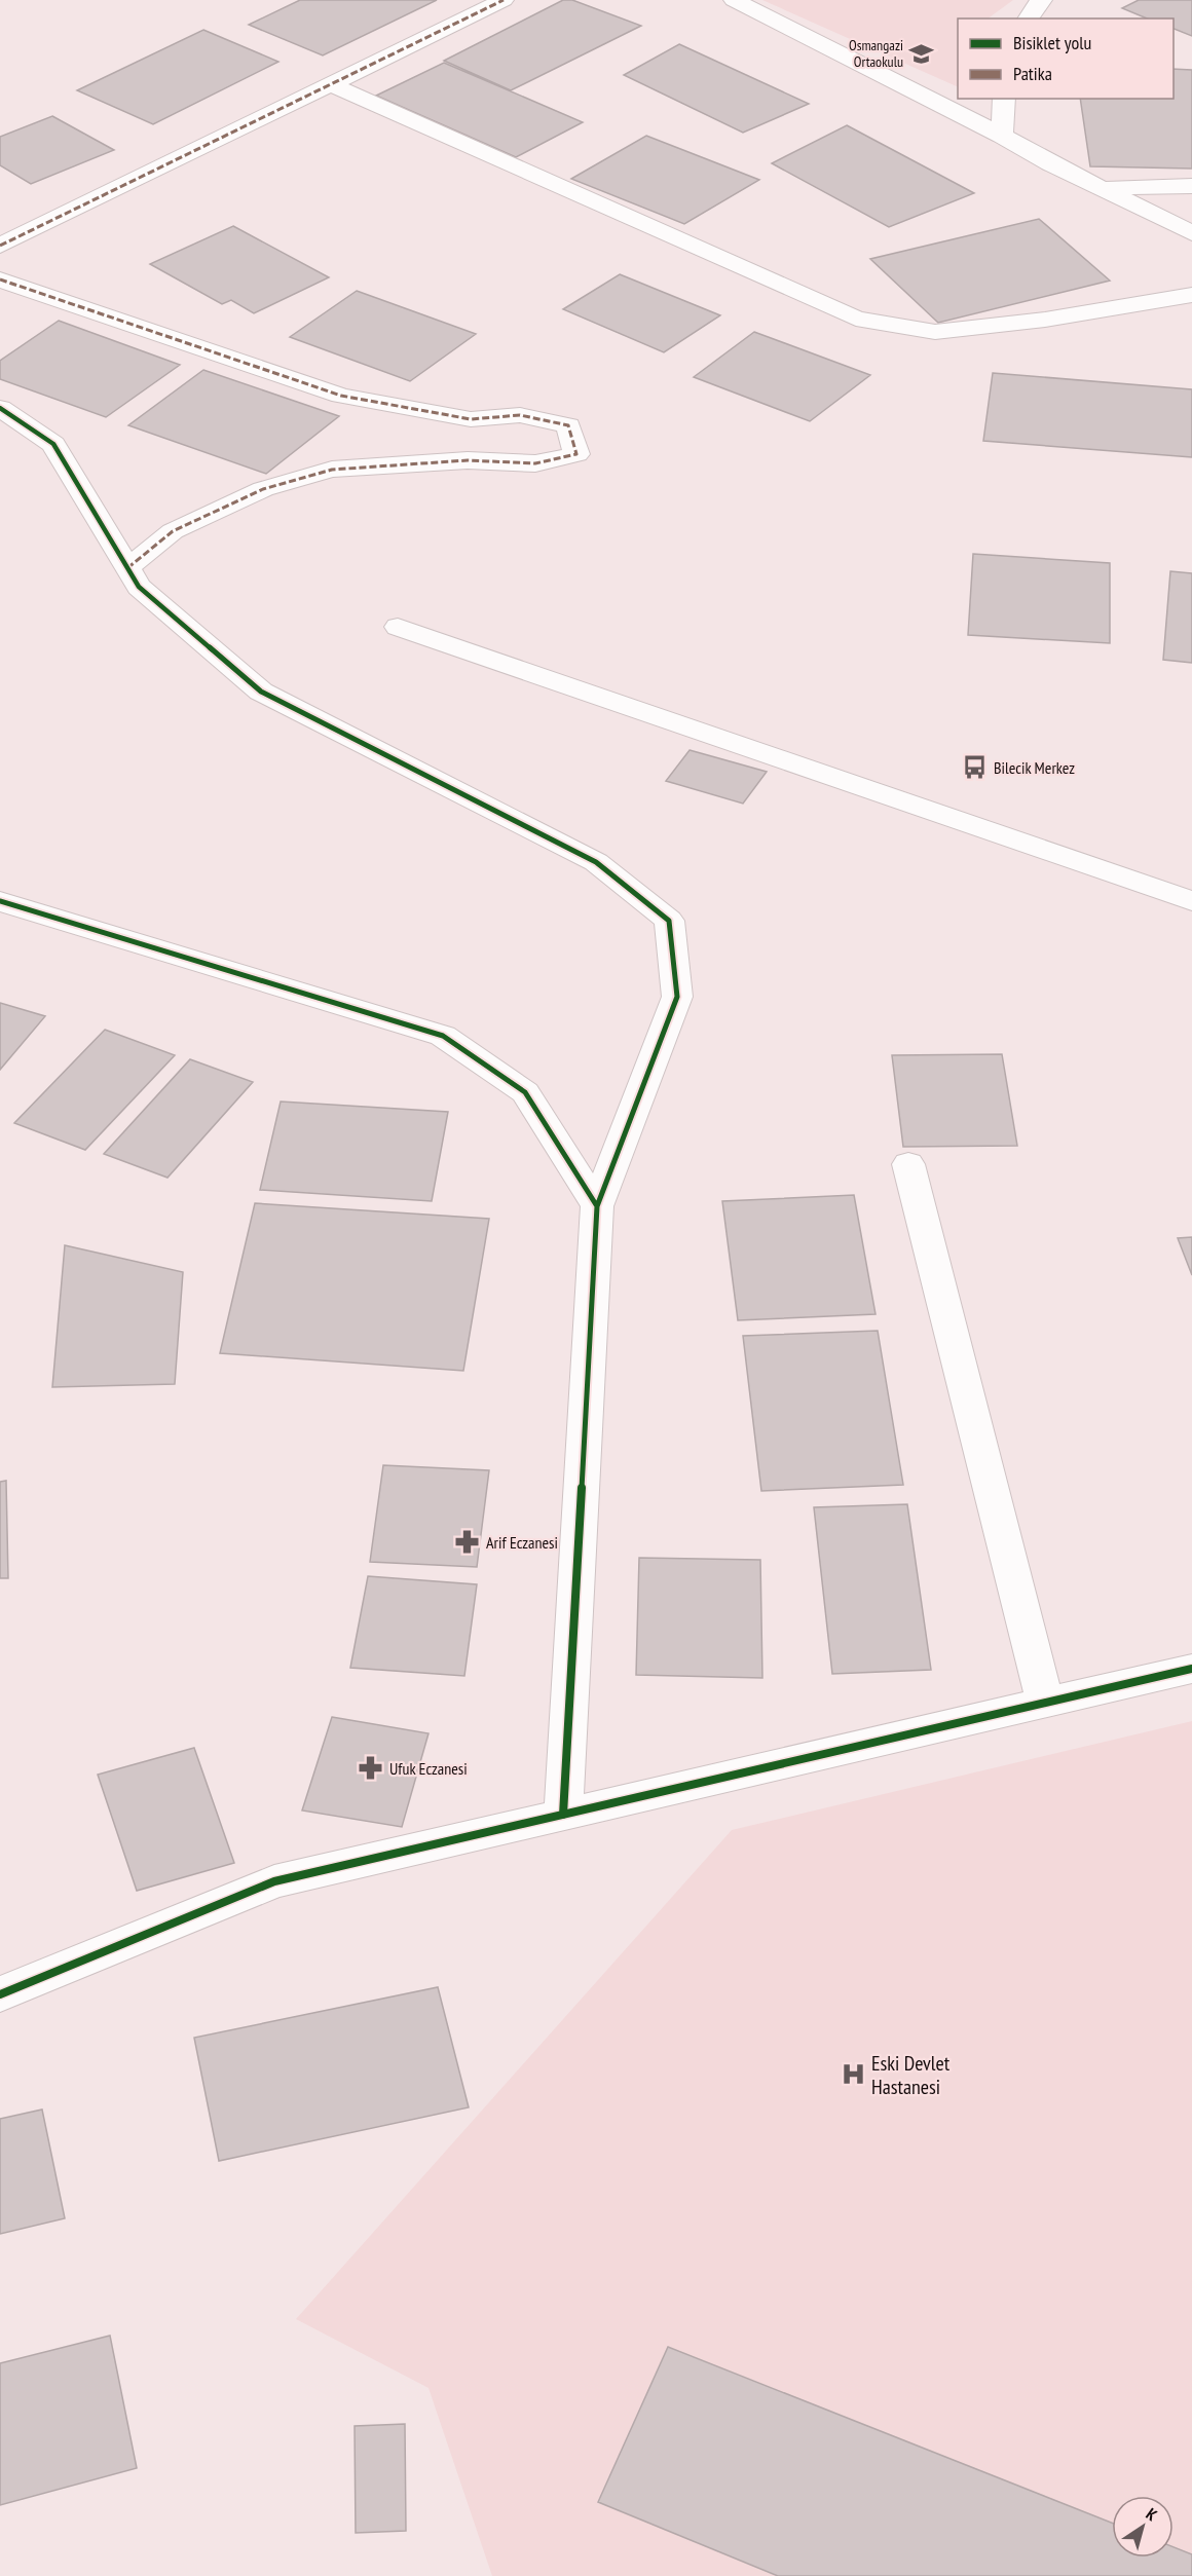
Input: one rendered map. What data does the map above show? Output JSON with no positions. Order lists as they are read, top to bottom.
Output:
{
  "places": {
    "school or university": ["Osmangazi Ortaokulu"],
    "bus stop": ["Bilecik Merkez"],
    "pharmacy": ["Arif Eczanesi", "Ufuk Eczanesi"],
    "hospital": ["Eski Devlet Hastanesi"]
  },
  "legend": ["Bisiklet yolu", "Patika"],
  "north": "top right"
}
